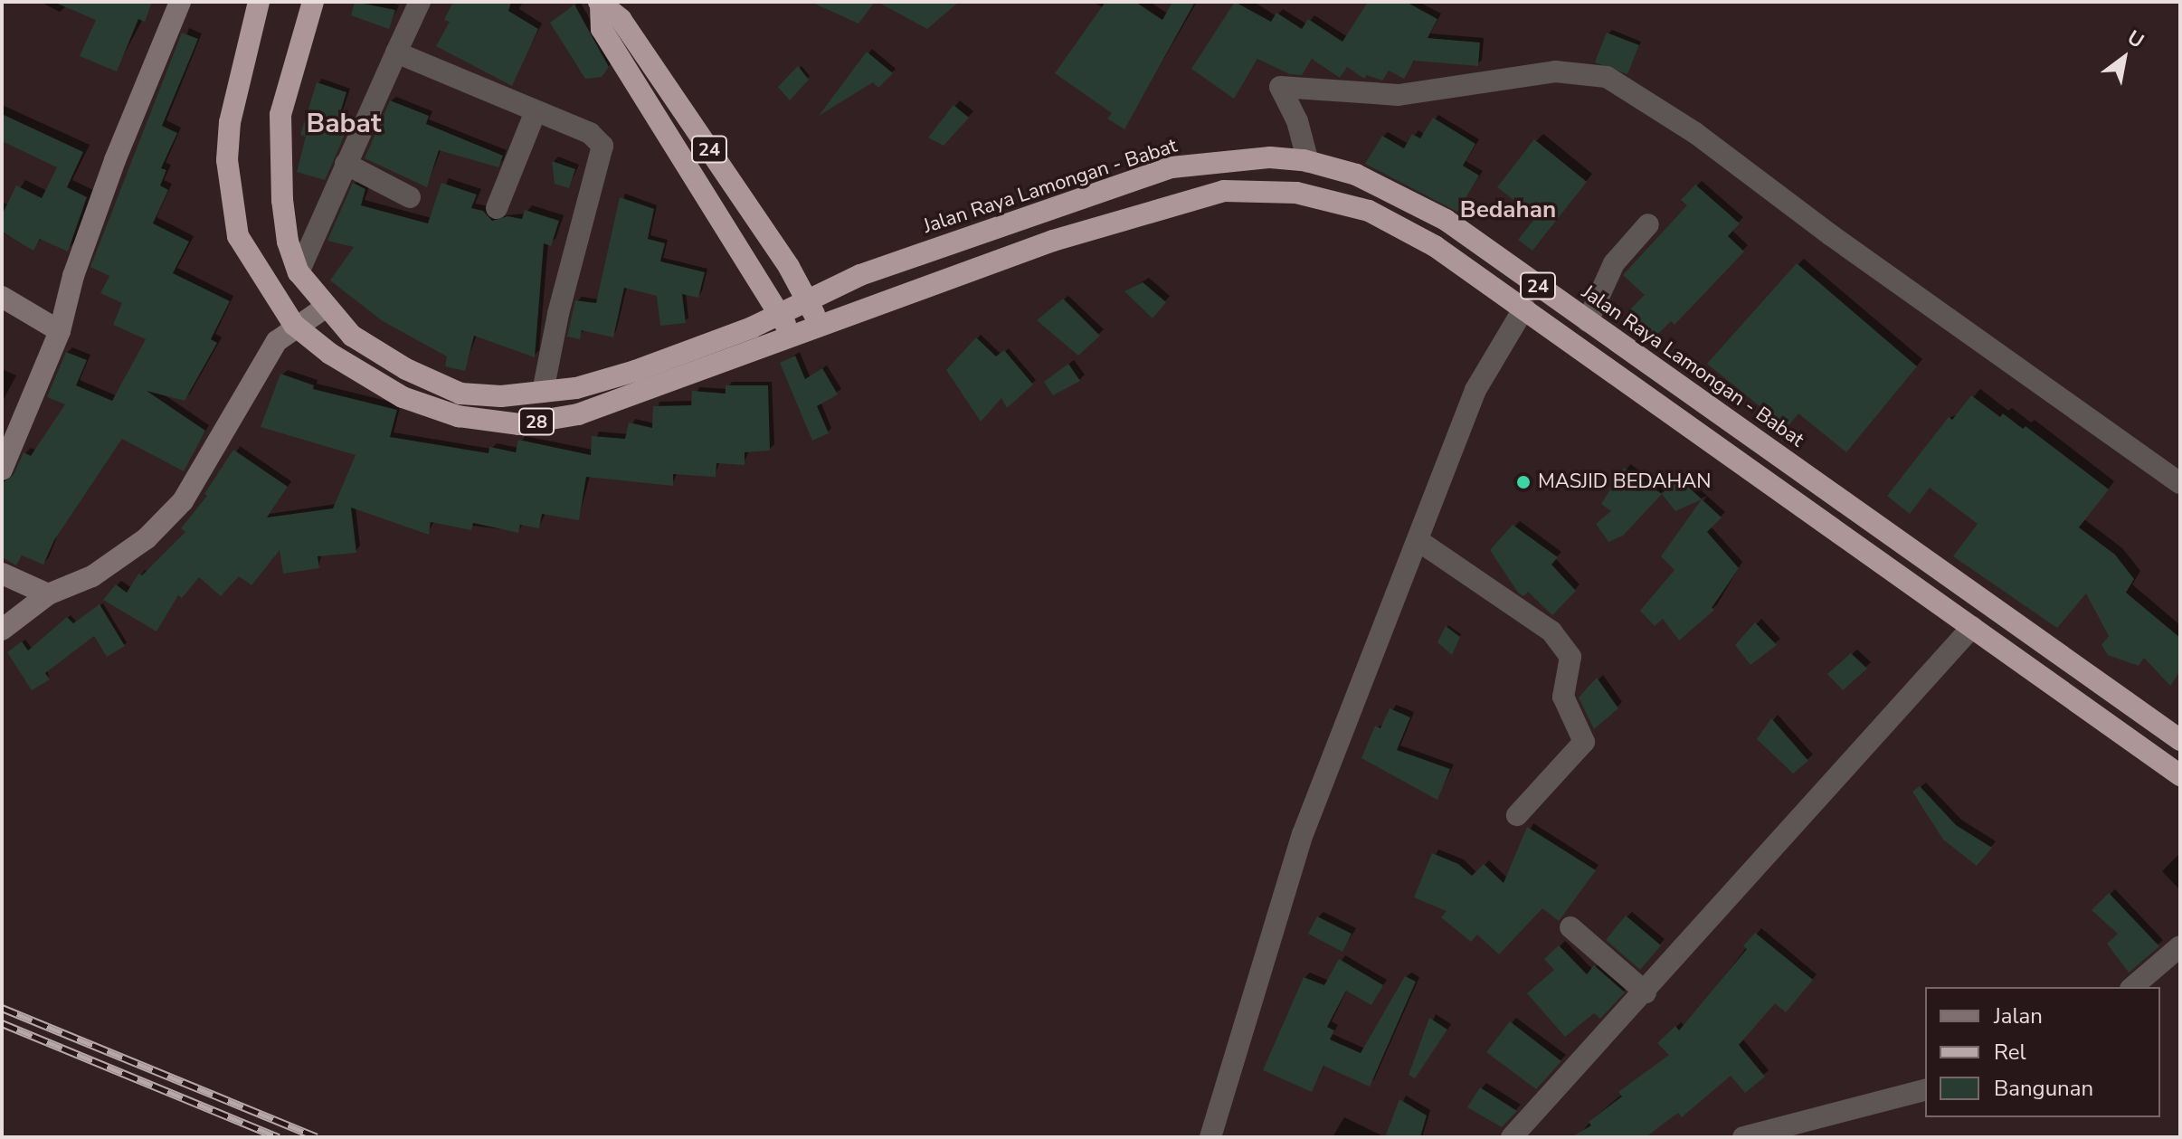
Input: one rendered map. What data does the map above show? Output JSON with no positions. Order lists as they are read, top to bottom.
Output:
{
  "streets": {
    "highway": ["24", "Jalan Raya Lamongan - Babat", "28"]
  },
  "crossings": [
    ["24", "Jalan Raya Lamongan - Babat"],
    ["24", "28"],
    ["Jalan Raya Lamongan - Babat", "28"]
  ],
  "districts": ["Babat", "Bedahan"],
  "places": ["MASJID BEDAHAN"],
  "legend": ["Jalan", "Rel", "Bangunan"],
  "north": "top right"
}
